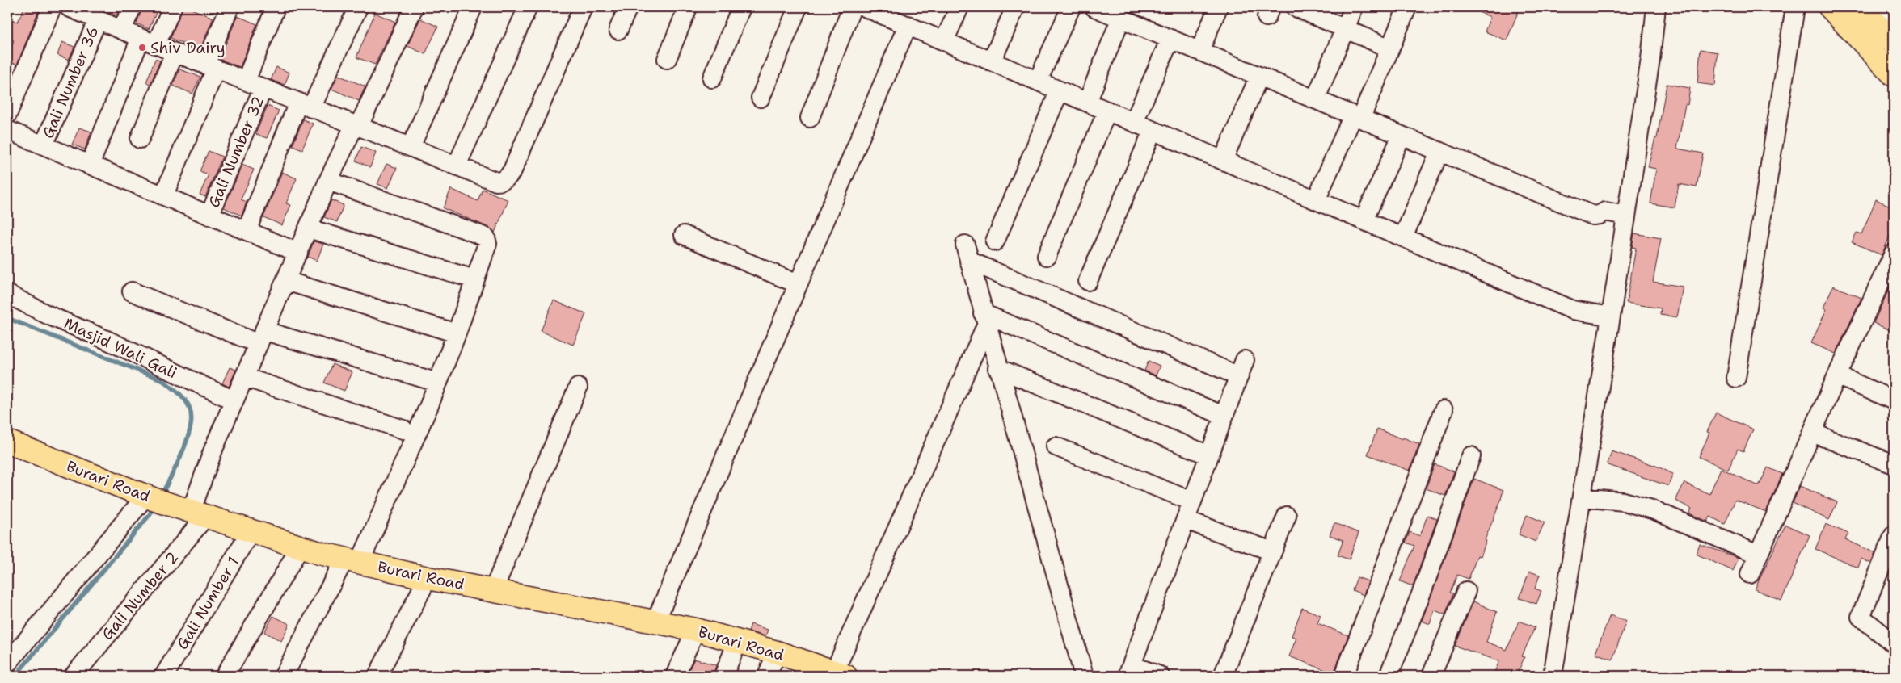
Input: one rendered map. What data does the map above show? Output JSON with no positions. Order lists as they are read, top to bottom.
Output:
{
  "streets": {
    "main road": ["Burari Road"],
    "street": [
      "Gali Number 36",
      "Gali Number 32",
      "Masjid Wali Gali",
      "Gali Number 2",
      "Gali Number 1"
    ]
  },
  "crossings": [
    ["Burari Road", "Gali Number 2"],
    ["Burari Road", "Gali Number 1"]
  ],
  "places": ["Shiv Dairy"]
}
